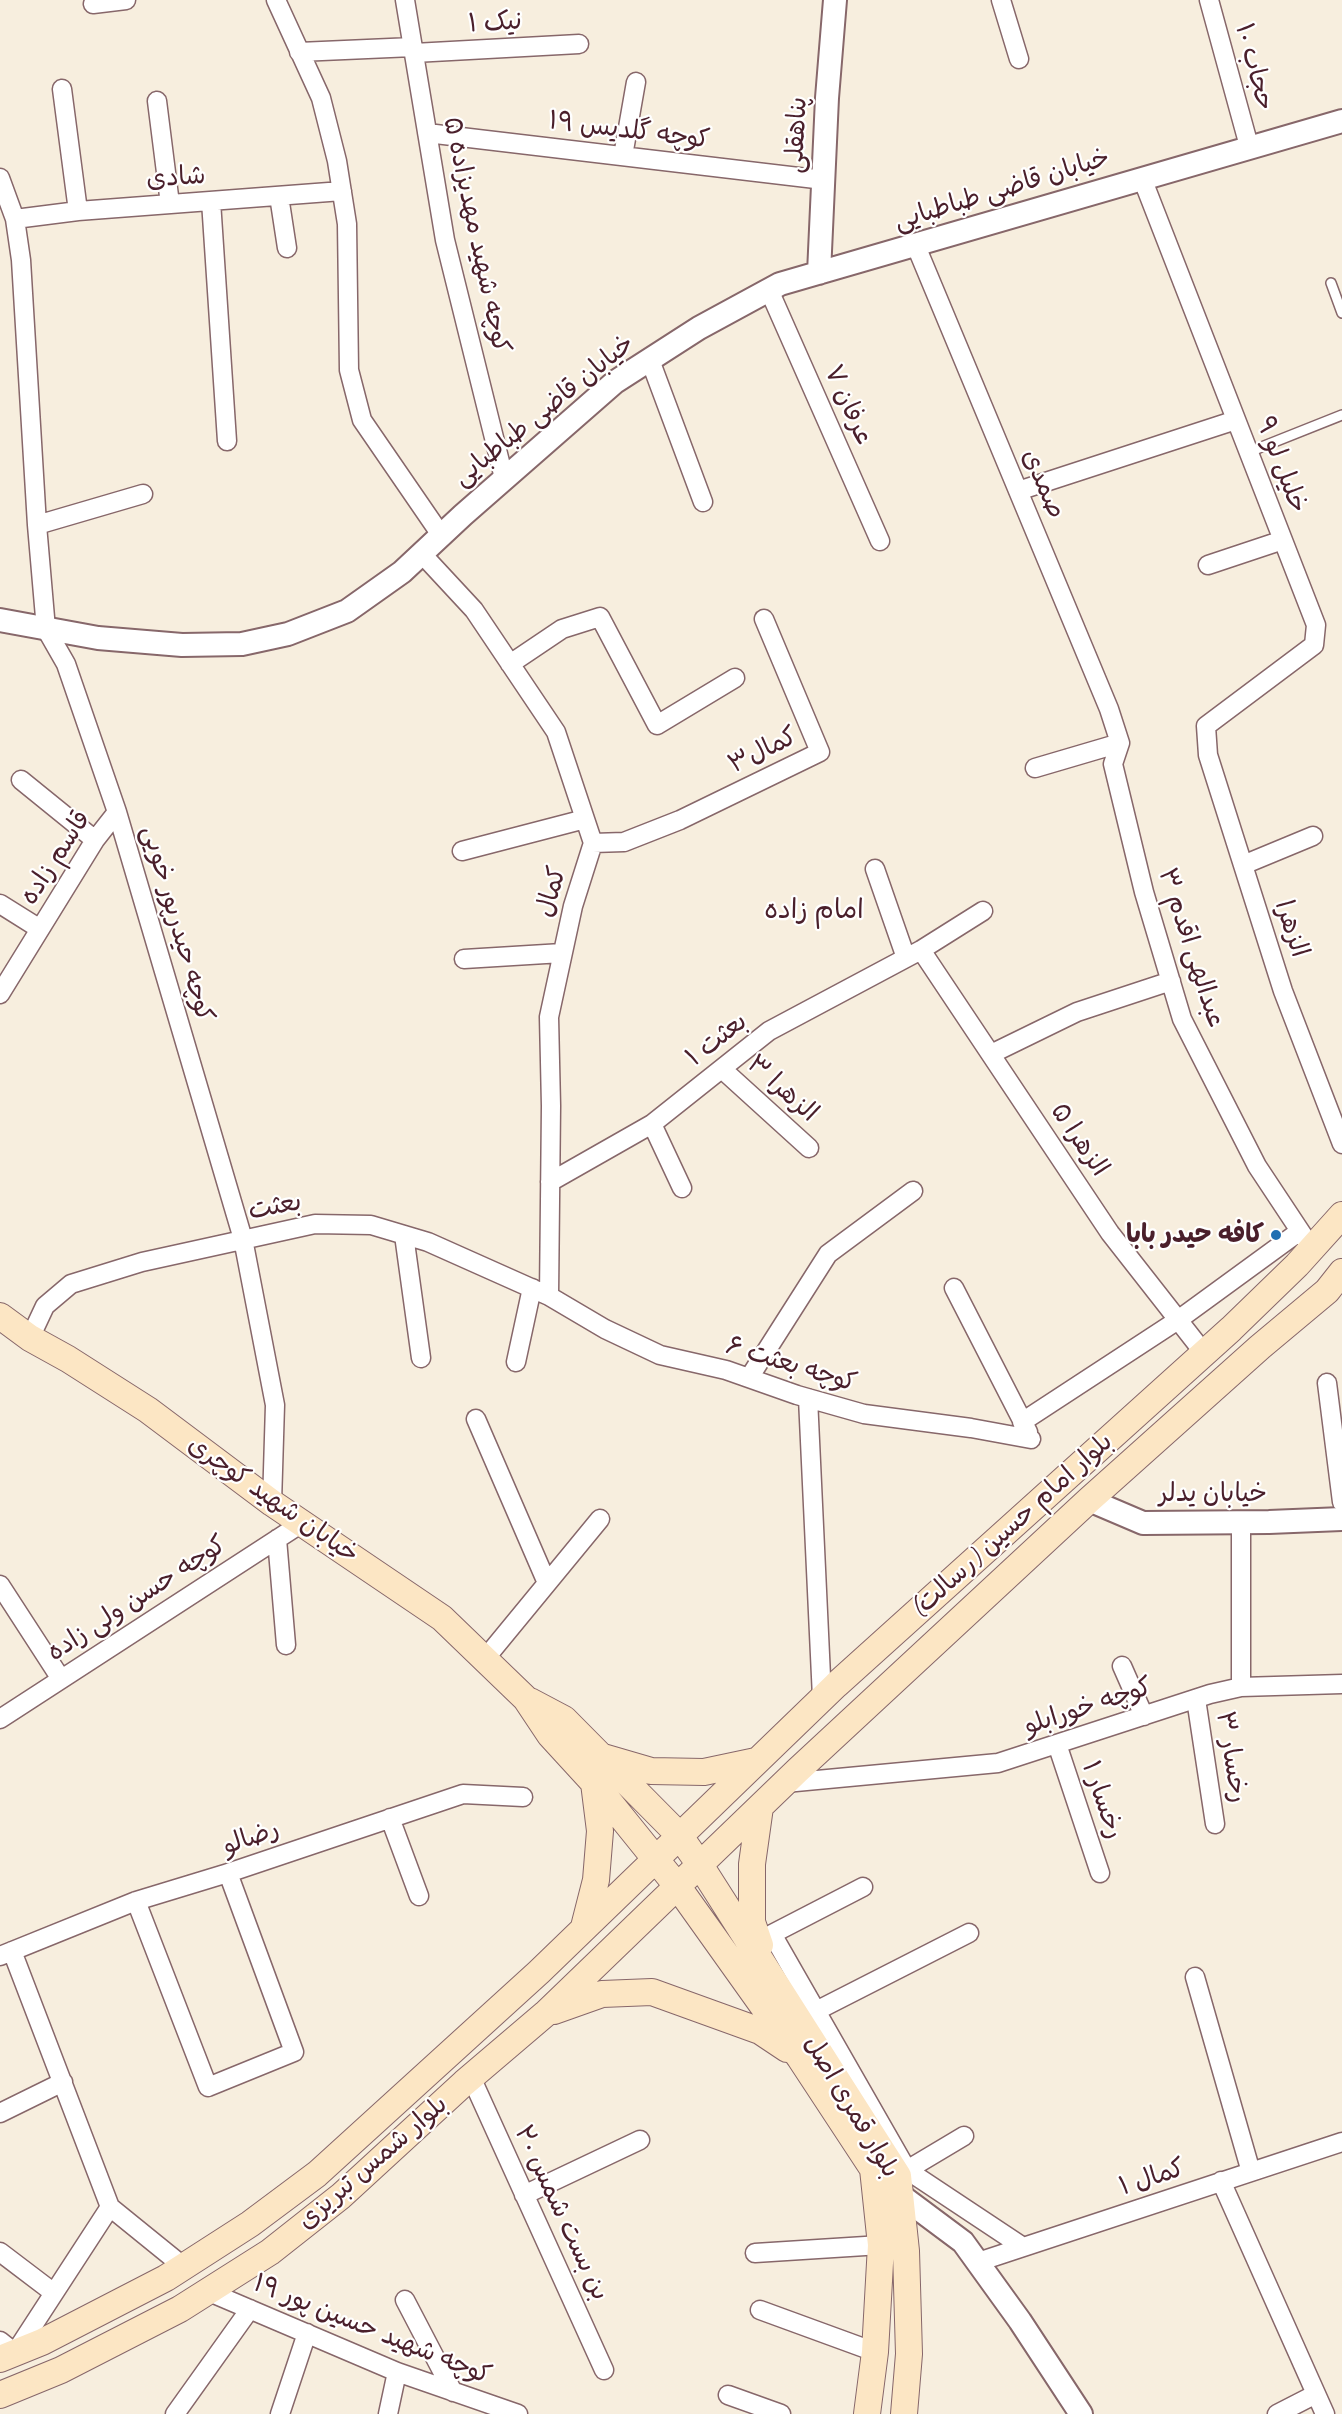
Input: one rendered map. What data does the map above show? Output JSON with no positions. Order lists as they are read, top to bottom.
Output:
{
  "streets": {
    "main road": [
      "خیابان شهید کوچری",
      "بلوار امام حسین (رسالت)",
      "بلوار قمری اصل",
      "بلوار شمس تبریزی"
    ],
    "street": [
      "نیک ۱",
      "حجاب ۱۰",
      "کوچه گلدیس ۱۹",
      "پناهقلی",
      "شادی",
      "خیابان قاضی طباطبایی",
      "کوچه شهید مهدیزاده ۵",
      "عرفان ۷",
      "خلیل لو ۹",
      "صمدی",
      "کمال۳",
      "قاسم زاده",
      "کمال",
      "کوچه حیدرپور خویی",
      "الزهرا",
      "عبدالهی اقدم ۳",
      "بعثت ۱",
      "الزهرا ۳",
      "الزهرا ۵",
      "بعثت",
      "کوچه بعثت ۶",
      "خیابان یدلر",
      "کوچه حسن ولی زاده",
      "کوچه خورابلو",
      "رخسار ۳",
      "رخسار ۱",
      "رضالو",
      "کمال ۱",
      "بن بست شمس ۲۰",
      "کوچه شهید حسین پور ۱۹"
    ]
  },
  "crossings": [
    ["نیک ۱", "کوچه شهید مهدیزاده ۵"],
    ["حجاب ۱۰", "خیابان قاضی طباطبایی"],
    ["کوچه گلدیس ۱۹", "پناهقلی"],
    ["کوچه گلدیس ۱۹", "کوچه شهید مهدیزاده ۵"],
    ["پناهقلی", "خیابان قاضی طباطبایی"],
    ["خیابان قاضی طباطبایی", "کوچه شهید مهدیزاده ۵"],
    ["خیابان قاضی طباطبایی", "عرفان ۷"],
    ["خیابان قاضی طباطبایی", "خلیل لو ۹"],
    ["خیابان قاضی طباطبایی", "صمدی"],
    ["خیابان قاضی طباطبایی", "کمال"],
    ["خیابان قاضی طباطبایی", "کوچه حیدرپور خویی"],
    ["خلیل لو ۹", "الزهرا"],
    ["صمدی", "عبدالهی اقدم ۳"],
    ["کمال۳", "کمال"],
    ["قاسم زاده", "کوچه حیدرپور خویی"],
    ["کمال", "بعثت ۱"],
    ["کمال", "بعثت"],
    ["کمال", "کوچه بعثت ۶"],
    ["کوچه حیدرپور خویی", "بعثت"],
    ["کوچه حیدرپور خویی", "خیابان شهید کوچری"],
    ["عبدالهی اقدم ۳", "بلوار امام حسین (رسالت)"],
    ["بعثت ۱", "الزهرا ۳"],
    ["بعثت ۱", "الزهرا ۵"],
    ["الزهرا ۵", "بلوار امام حسین (رسالت)"],
    ["بعثت", "کوچه بعثت ۶"],
    ["بعثت", "خیابان شهید کوچری"],
    ["خیابان یدلر", "بلوار امام حسین (رسالت)"],
    ["خیابان شهید کوچری", "بلوار امام حسین (رسالت)"],
    ["خیابان شهید کوچری", "کوچه حسن ولی زاده"],
    ["خیابان شهید کوچری", "بلوار قمری اصل"],
    ["خیابان شهید کوچری", "بلوار شمس تبریزی"],
    ["بلوار امام حسین (رسالت)", "کوچه خورابلو"],
    ["بلوار امام حسین (رسالت)", "بلوار قمری اصل"],
    ["بلوار امام حسین (رسالت)", "بلوار شمس تبریزی"],
    ["کوچه خورابلو", "رخسار ۳"],
    ["کوچه خورابلو", "رخسار ۱"],
    ["بلوار قمری اصل", "بلوار شمس تبریزی"],
    ["بلوار شمس تبریزی", "بن بست شمس ۲۰"],
    ["بلوار شمس تبریزی", "کوچه شهید حسین پور ۱۹"]
  ],
  "districts": ["امام زاده"],
  "places": ["کافه حیدر بابا"]
}
